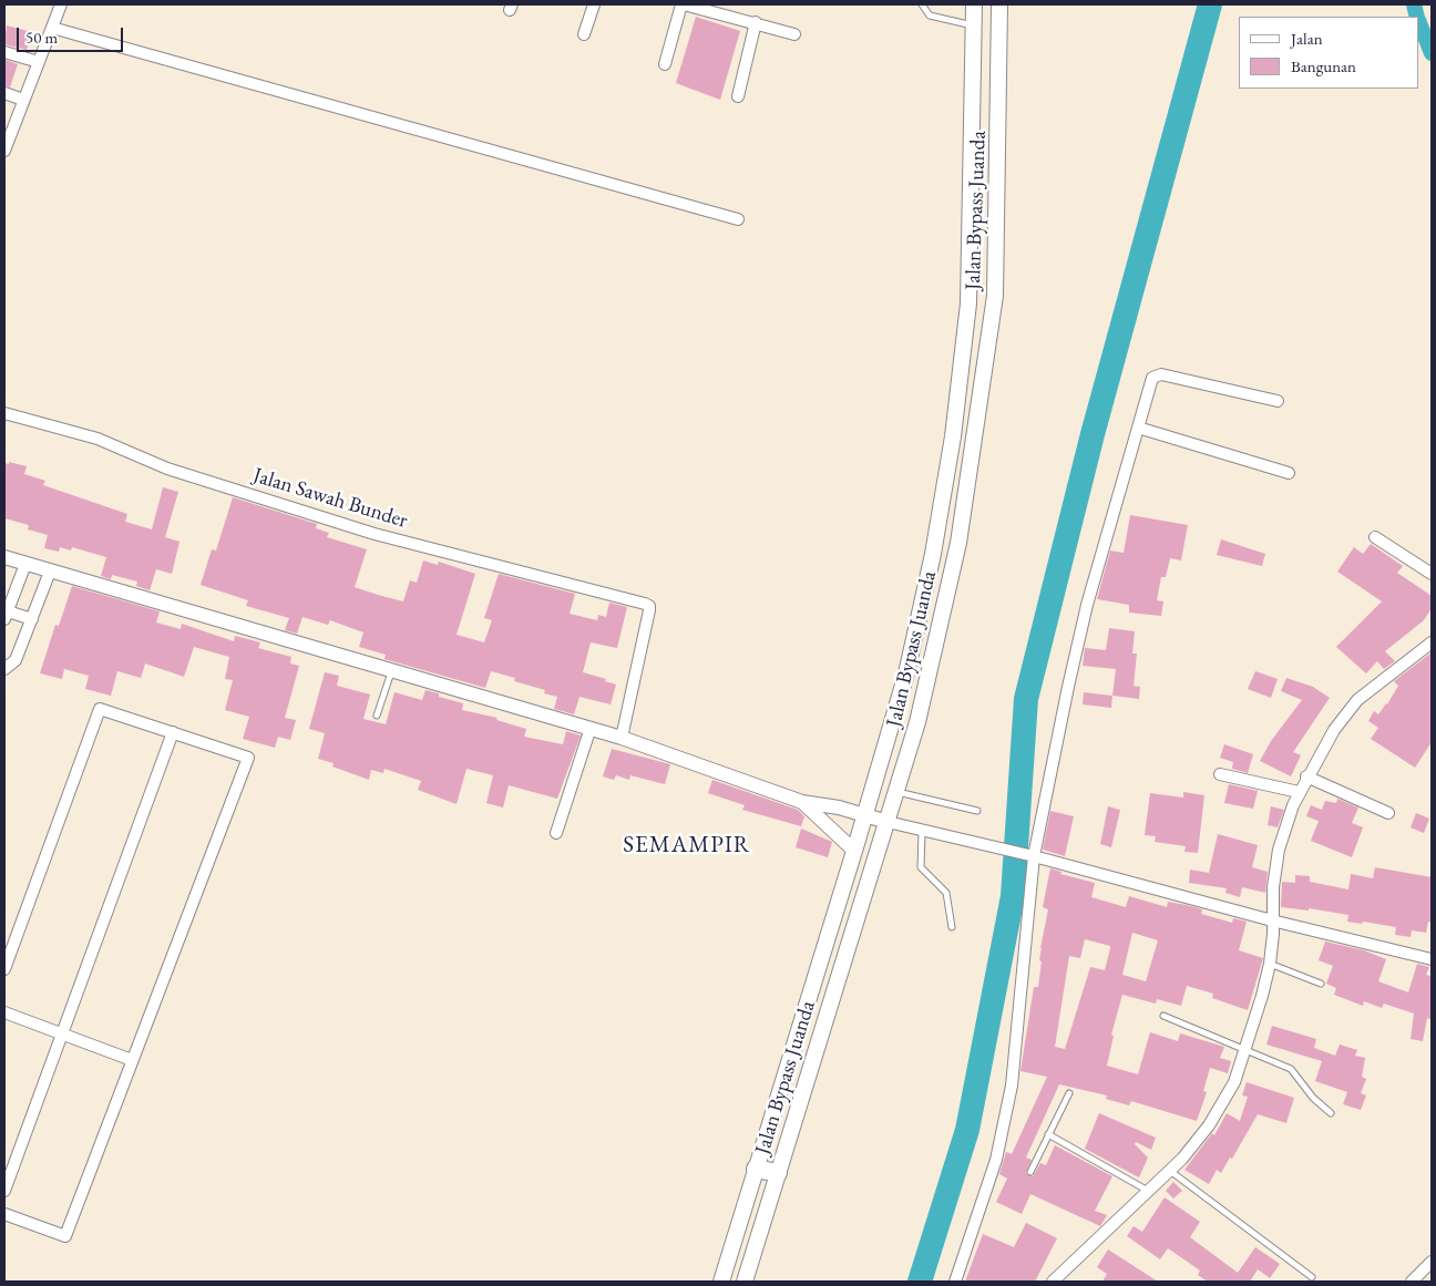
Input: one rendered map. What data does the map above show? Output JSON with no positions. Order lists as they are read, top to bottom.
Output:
{
  "streets": {
    "main road": ["Jalan Bypass Juanda"],
    "street": ["Jalan Sawah Bunder"]
  },
  "districts": ["SEMAMPIR"],
  "legend": ["Jalan", "Bangunan"],
  "scale_bar": "50 m"
}
